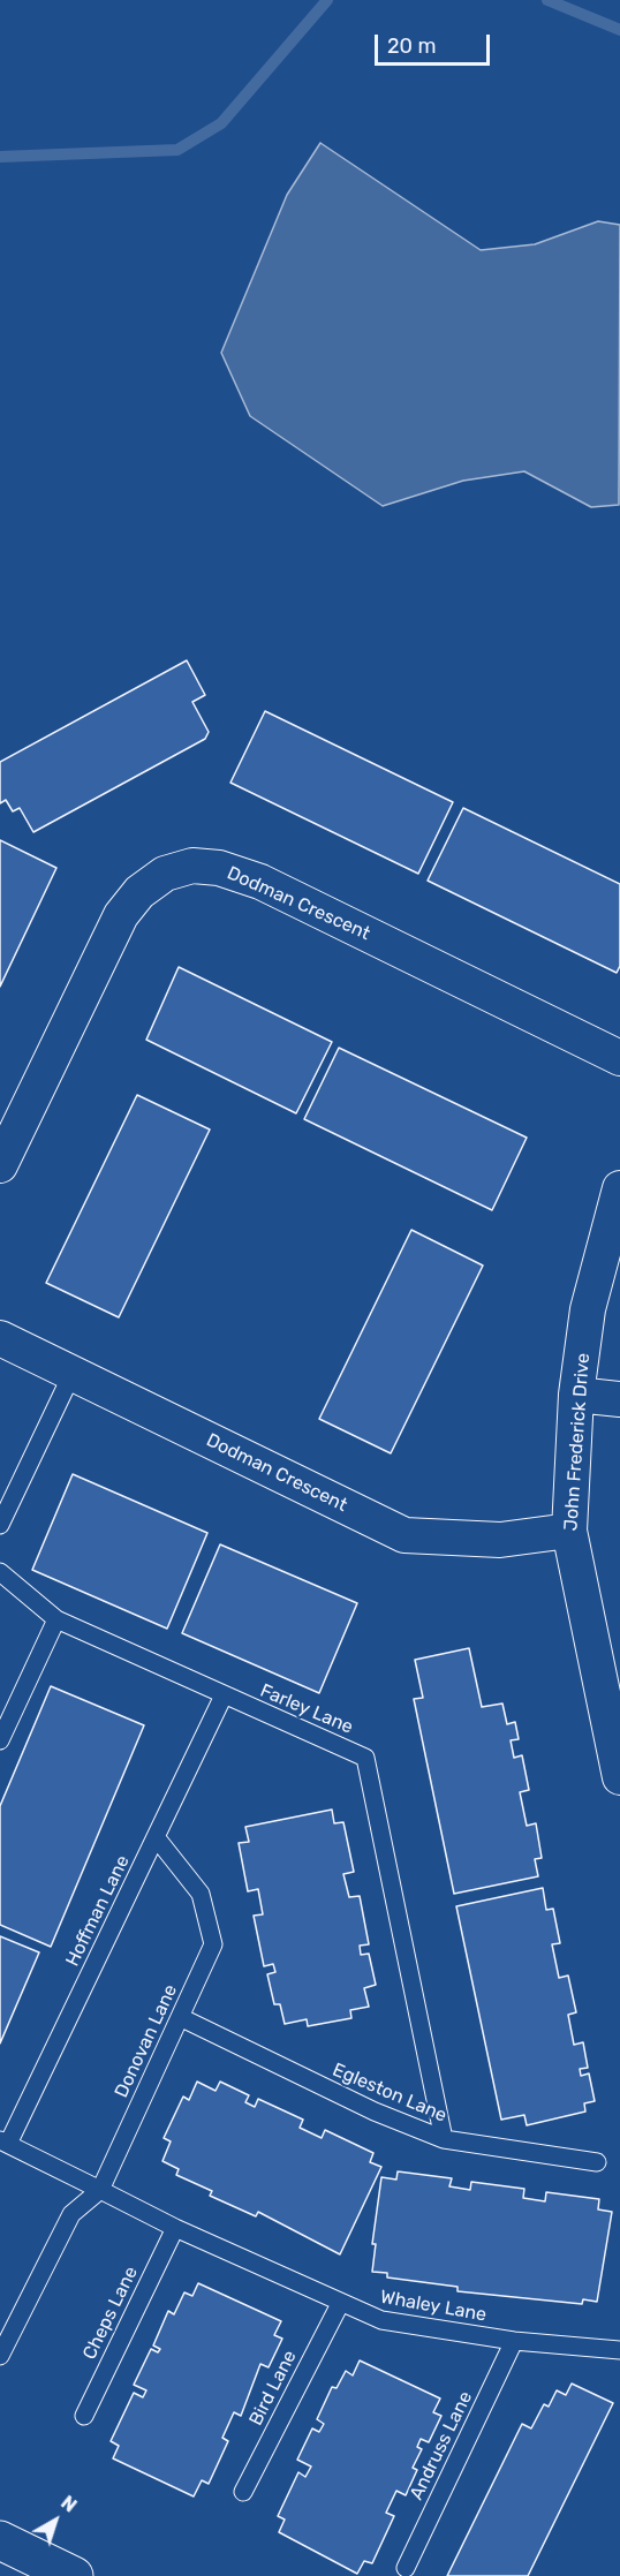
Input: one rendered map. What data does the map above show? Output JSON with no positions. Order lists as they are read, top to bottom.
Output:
{
  "streets": {
    "street": ["Dodman Crescent", "John Frederick Drive"],
    "lane": [
      "Farley Lane",
      "Hoffman Lane",
      "Donovan Lane",
      "Egleston Lane",
      "Whaley Lane",
      "Cheps Lane",
      "Bird Lane",
      "Andruss Lane"
    ]
  },
  "crossings": [
    ["Dodman Crescent", "John Frederick Drive"],
    ["Farley Lane", "Hoffman Lane"],
    ["Farley Lane", "Egleston Lane"],
    ["Hoffman Lane", "Donovan Lane"],
    ["Donovan Lane", "Egleston Lane"],
    ["Whaley Lane", "Cheps Lane"],
    ["Whaley Lane", "Bird Lane"],
    ["Whaley Lane", "Andruss Lane"]
  ],
  "scale_bar": "20 m",
  "north": "top right"
}
